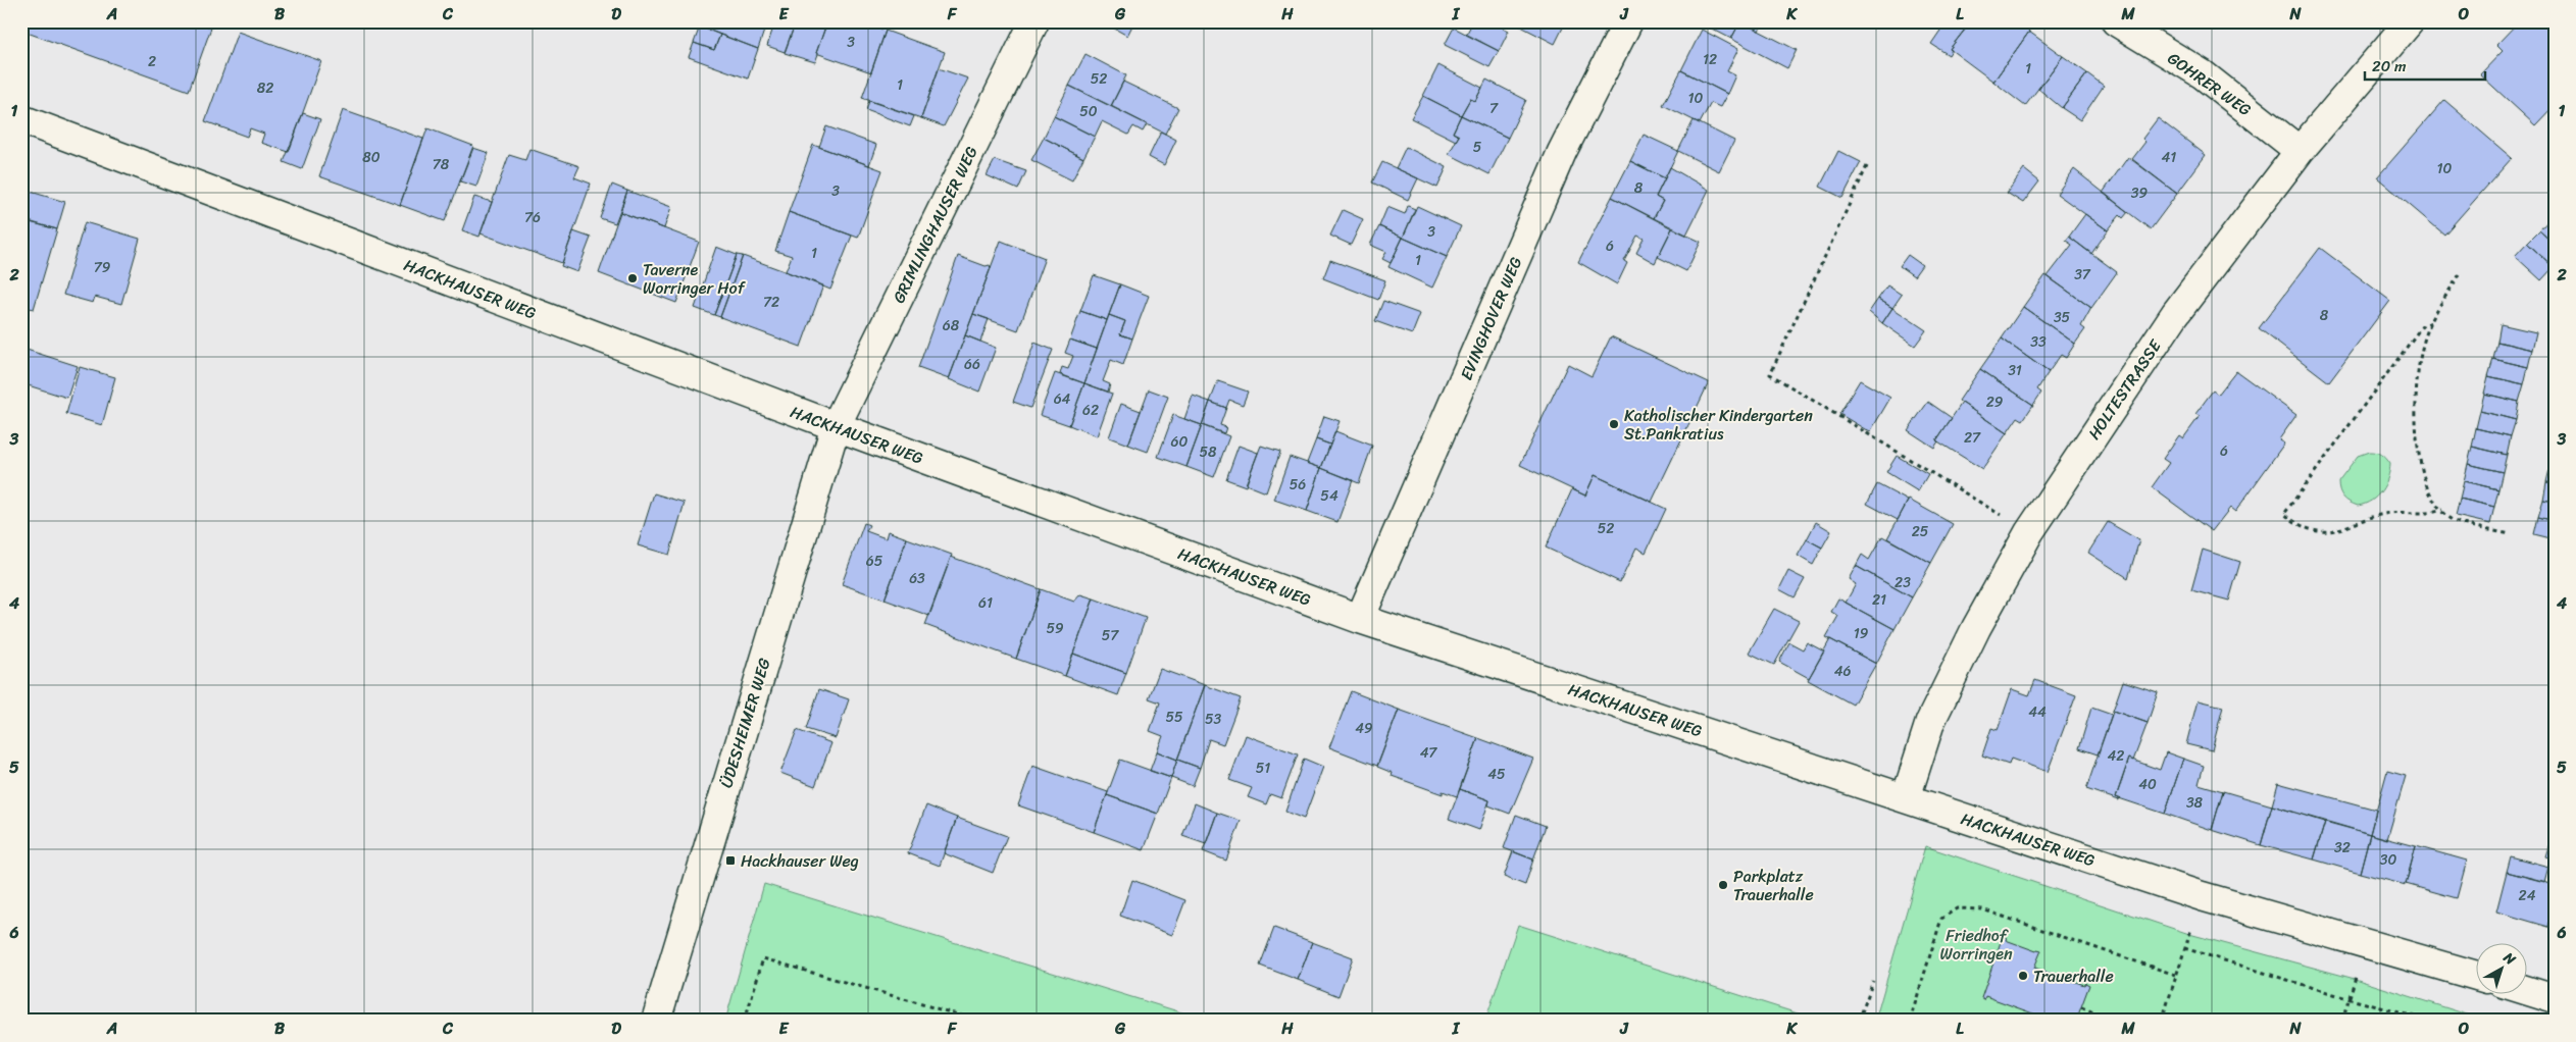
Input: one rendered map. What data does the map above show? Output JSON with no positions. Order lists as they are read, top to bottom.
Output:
{
  "streets": {
    "street": [
      "GOHRER WEG",
      "GRIMLINGHAUSER WEG",
      "HACKHAUSER WEG",
      "EVINGHOVER WEG",
      "HOLTESTRASSE",
      "ÜDESHEIMER WEG"
    ]
  },
  "crossings": [
    ["GOHRER WEG", "HOLTESTRASSE"],
    ["GRIMLINGHAUSER WEG", "HACKHAUSER WEG"],
    ["GRIMLINGHAUSER WEG", "ÜDESHEIMER WEG"],
    ["HACKHAUSER WEG", "EVINGHOVER WEG"],
    ["HACKHAUSER WEG", "HOLTESTRASSE"],
    ["HACKHAUSER WEG", "ÜDESHEIMER WEG"]
  ],
  "parks": ["Friedhof Worringen"],
  "places": {
    "other": [
      "Taverne Worringer Hof",
      "Katholischer Kindergarten St.Pankratius",
      "Parkplatz Trauerhalle",
      "Trauerhalle"
    ],
    "transit": ["Hackhauser Weg"]
  },
  "house_numbers": [
    "3",
    "12",
    "2",
    "1",
    "52",
    "1",
    "82",
    "10",
    "7",
    "50",
    "5",
    "80",
    "41",
    "78",
    "10",
    "8",
    "3",
    "39",
    "76",
    "3",
    "6",
    "1",
    "1",
    "79",
    "37",
    "72",
    "8",
    "35",
    "68",
    "33",
    "66",
    "31",
    "64",
    "29",
    "62",
    "27",
    "60",
    "6",
    "58",
    "56",
    "54",
    "52",
    "25",
    "65",
    "63",
    "23",
    "21",
    "61",
    "59",
    "19",
    "57",
    "46",
    "44",
    "55",
    "53",
    "49",
    "47",
    "42",
    "51",
    "45",
    "40",
    "38",
    "32",
    "30",
    "24"
  ],
  "scale_bar": "20 m",
  "north": "top right",
  "grid": {
    "columns": [
      "A",
      "B",
      "C",
      "D",
      "E",
      "F",
      "G",
      "H",
      "I",
      "J",
      "K",
      "L",
      "M",
      "N",
      "O"
    ],
    "rows": [
      "1",
      "2",
      "3",
      "4",
      "5",
      "6"
    ]
  }
}
